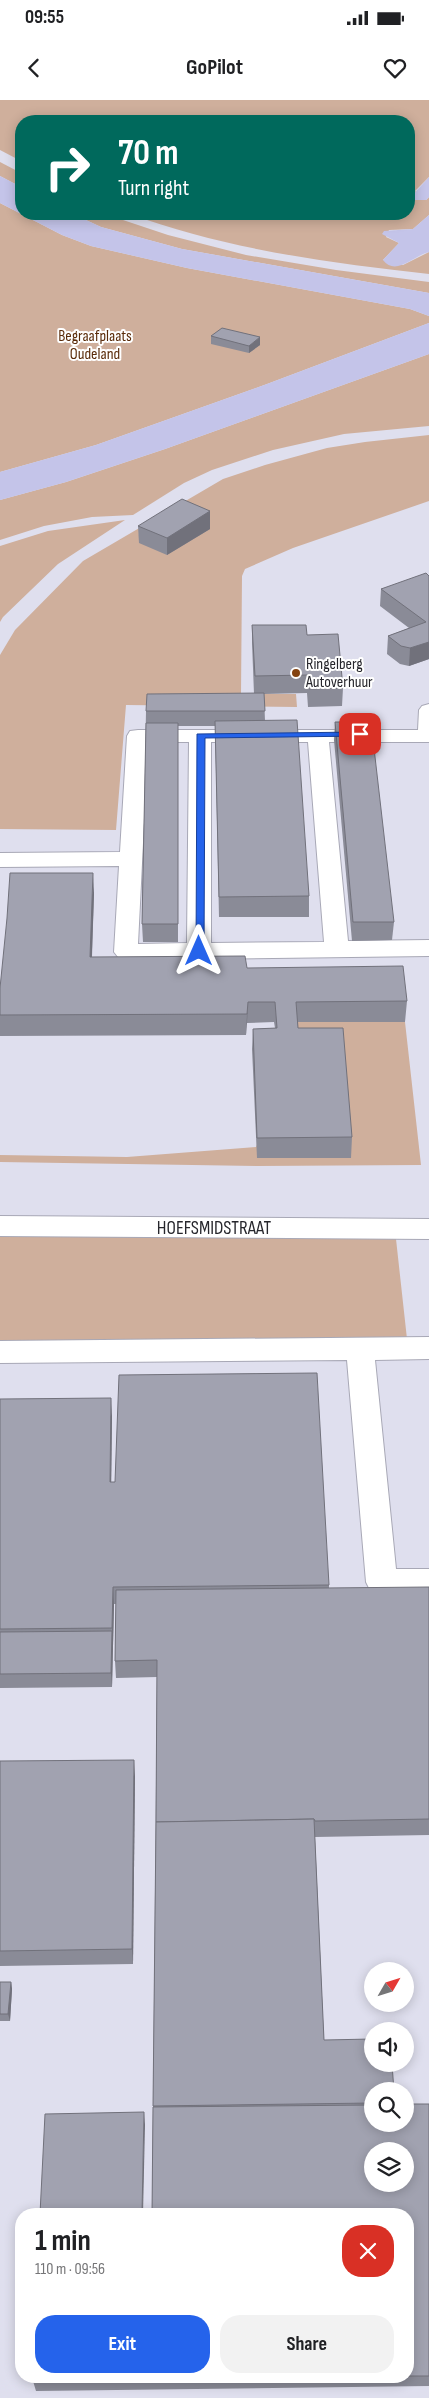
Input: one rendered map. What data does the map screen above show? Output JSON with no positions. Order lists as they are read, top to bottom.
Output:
{
  "streets": {
    "street": ["HOEFSMIDSTRAAT"]
  },
  "parks": ["Begraafplaats Oudeland"],
  "places": ["Ringelberg Autoverhuur"],
  "north": "top right",
  "page": {
    "status": "09:55",
    "header": "GoPilot",
    "turn": ["70 m", "Turn right"],
    "heading": ["1 min", "110 m · 09:56"],
    "buttons": ["Exit", "Share"]
  }
}
